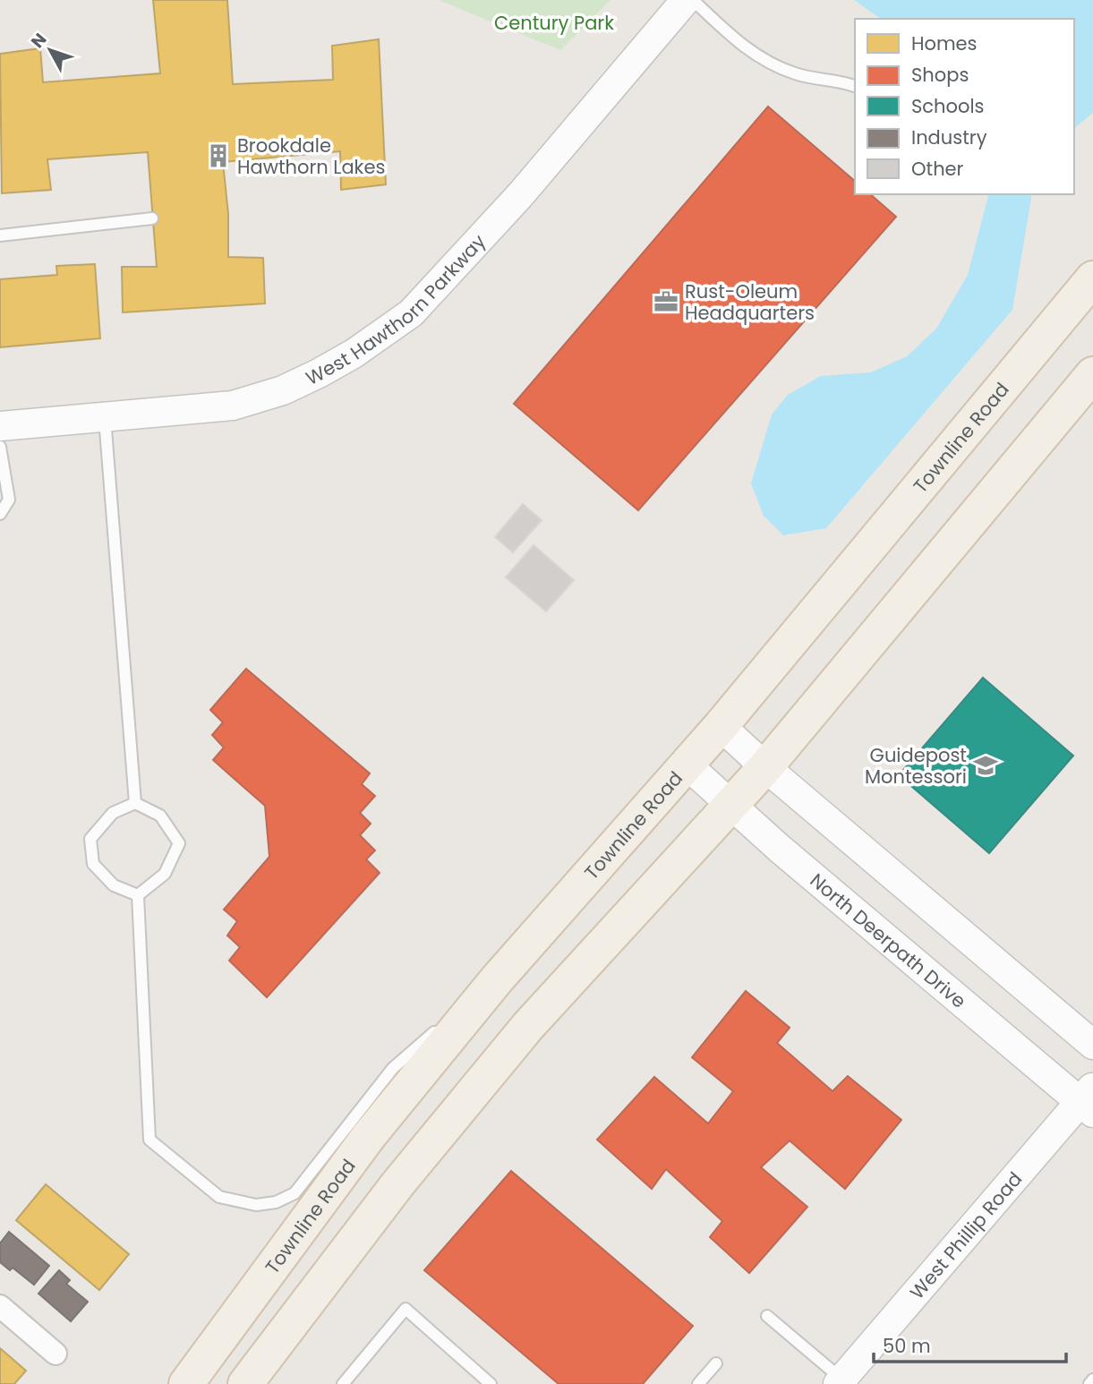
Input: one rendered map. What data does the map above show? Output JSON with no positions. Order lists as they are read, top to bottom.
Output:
{
  "streets": {
    "main road": ["Townline Road"],
    "street": ["West Hawthorn Parkway", "North Deerpath Drive", "West Phillip Road"]
  },
  "crossings": [
    ["Townline Road", "North Deerpath Drive"],
    ["North Deerpath Drive", "West Phillip Road"]
  ],
  "parks": ["Century Park"],
  "places": {
    "building": ["Brookdale Hawthorn Lakes"],
    "office": ["Rust-Oleum Headquarters"],
    "school or university": ["Guidepost Montessori"]
  },
  "legend": [
    "Homes",
    "Shops",
    "Schools",
    "Industry",
    "Other"
  ],
  "scale_bar": "50 m",
  "north": "top left"
}
